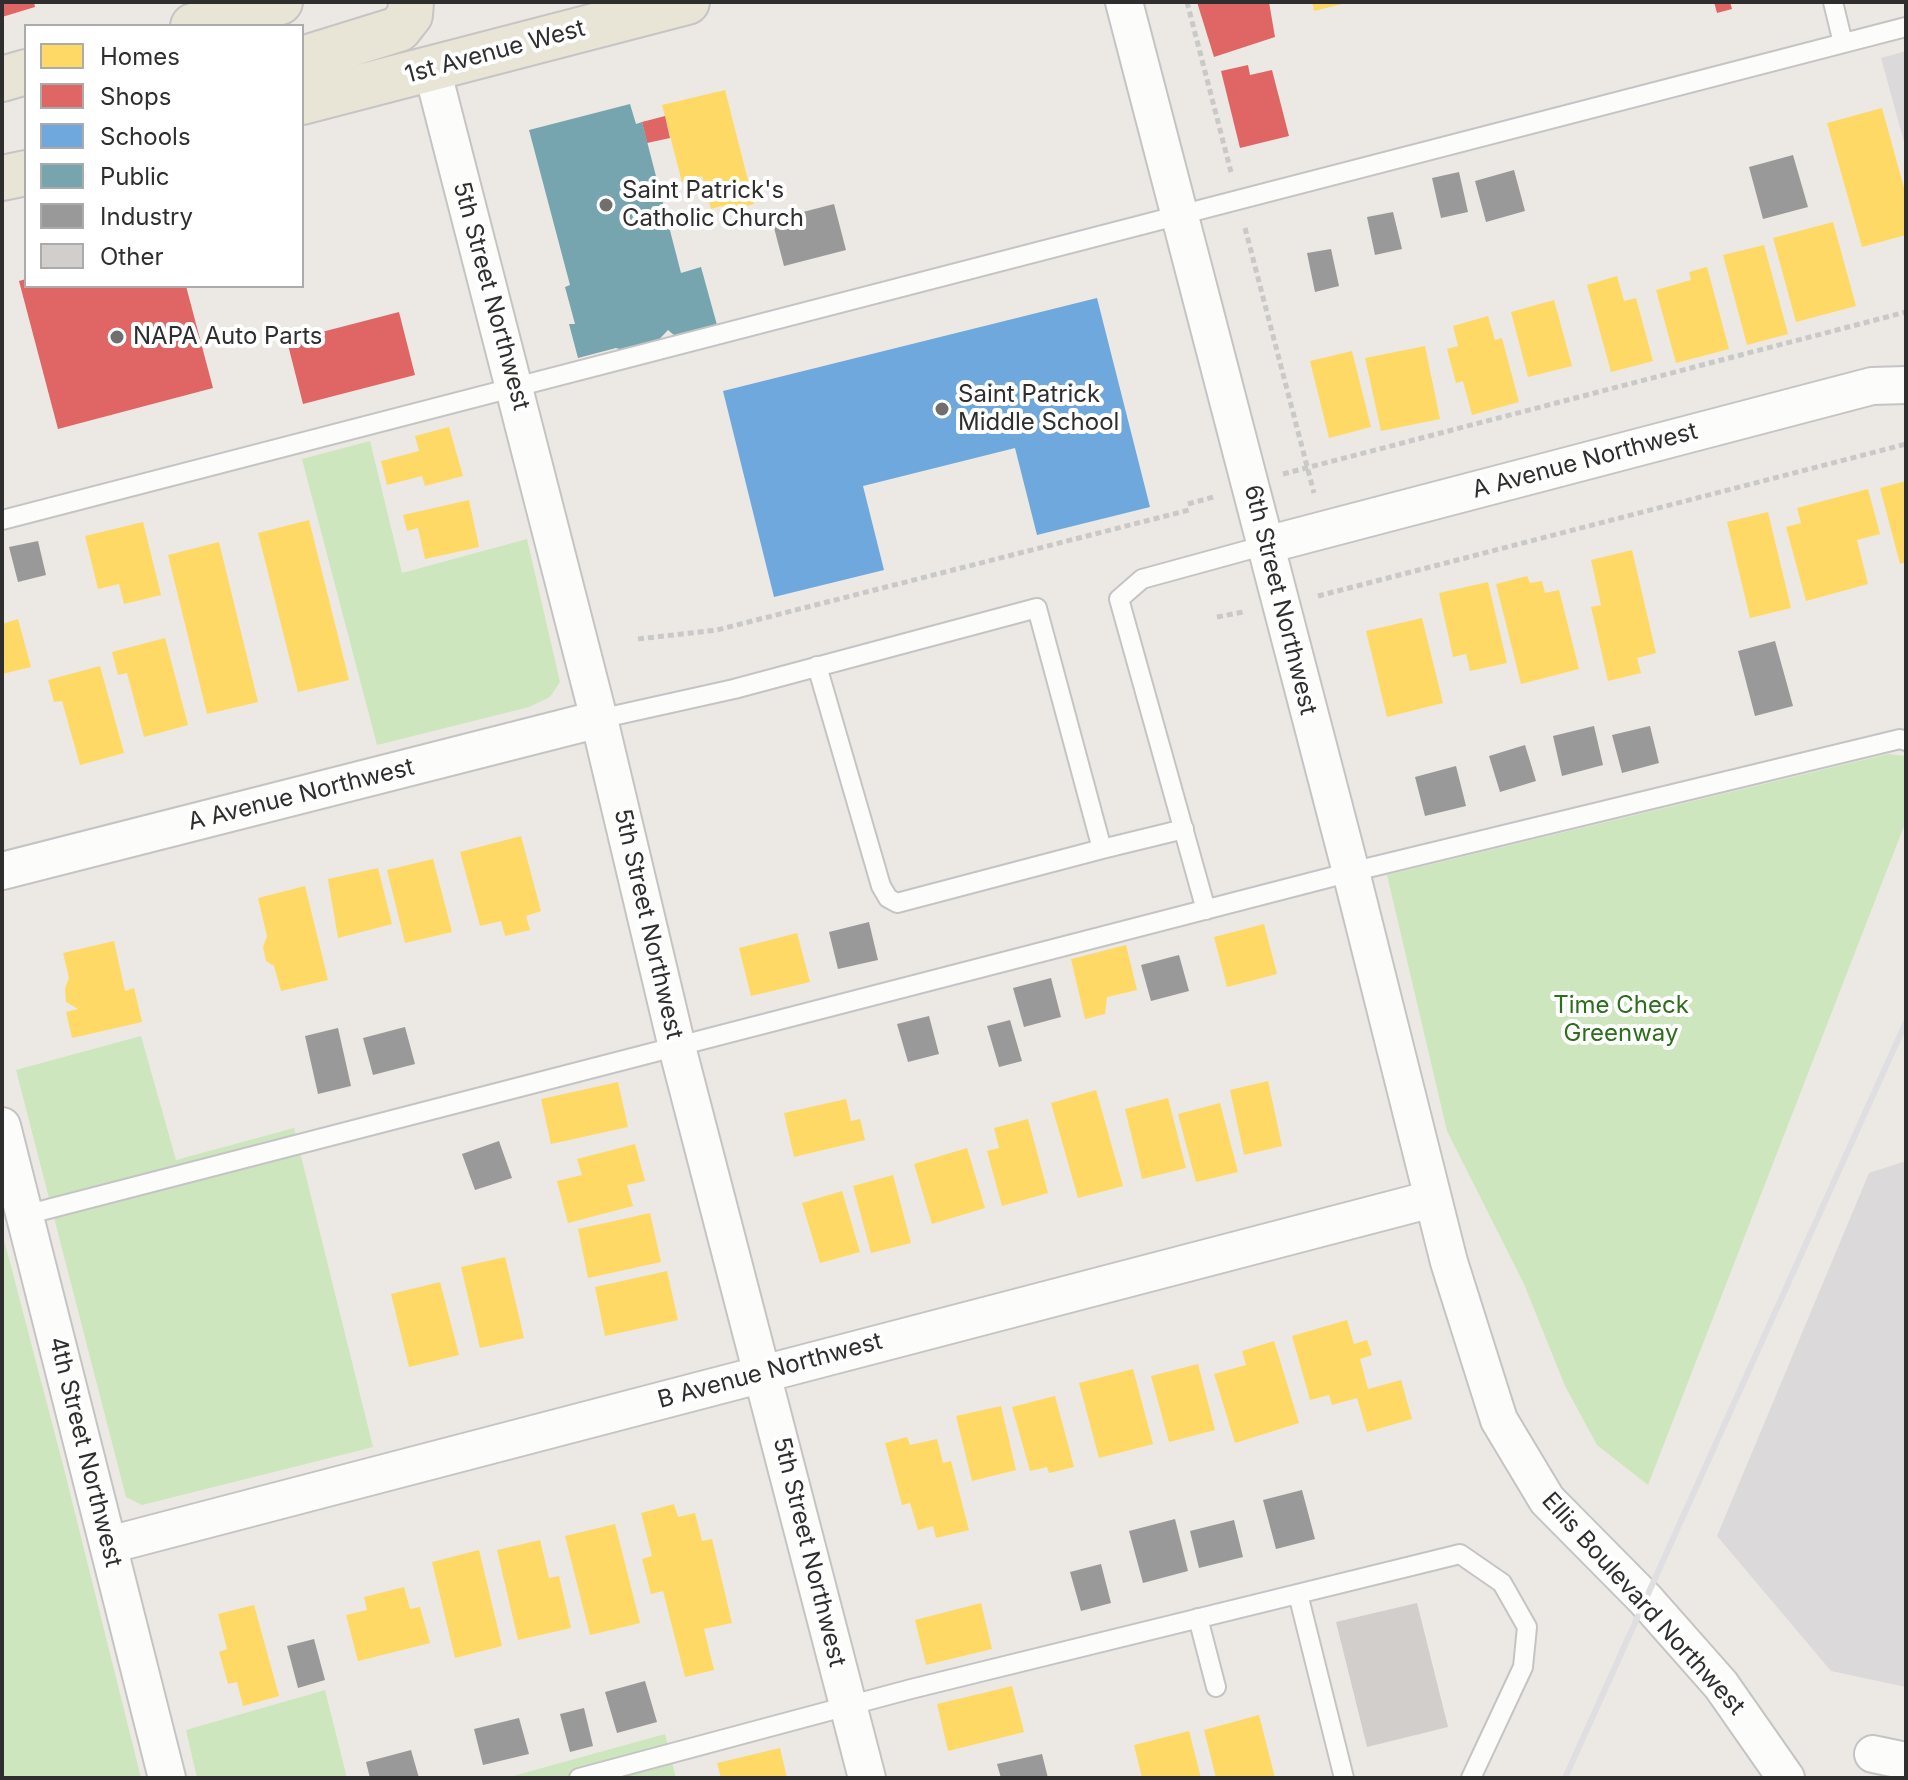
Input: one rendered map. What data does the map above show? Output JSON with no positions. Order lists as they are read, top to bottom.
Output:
{
  "streets": {
    "main road": ["1st Avenue West"],
    "street": [
      "5th Street Northwest",
      "A Avenue Northwest",
      "6th Street Northwest",
      "B Avenue Northwest",
      "4th Street Northwest",
      "Ellis Boulevard Northwest"
    ]
  },
  "crossings": [
    ["1st Avenue West", "5th Street Northwest"],
    ["5th Street Northwest", "A Avenue Northwest"],
    ["5th Street Northwest", "B Avenue Northwest"],
    ["A Avenue Northwest", "6th Street Northwest"],
    ["6th Street Northwest", "B Avenue Northwest"],
    ["6th Street Northwest", "Ellis Boulevard Northwest"],
    ["B Avenue Northwest", "4th Street Northwest"],
    ["B Avenue Northwest", "Ellis Boulevard Northwest"]
  ],
  "parks": ["Time Check Greenway"],
  "places": ["Saint Patrick's Catholic Church", "NAPA Auto Parts", "Saint Patrick Middle School"],
  "legend": [
    "Homes",
    "Shops",
    "Schools",
    "Public",
    "Industry",
    "Other"
  ]
}
